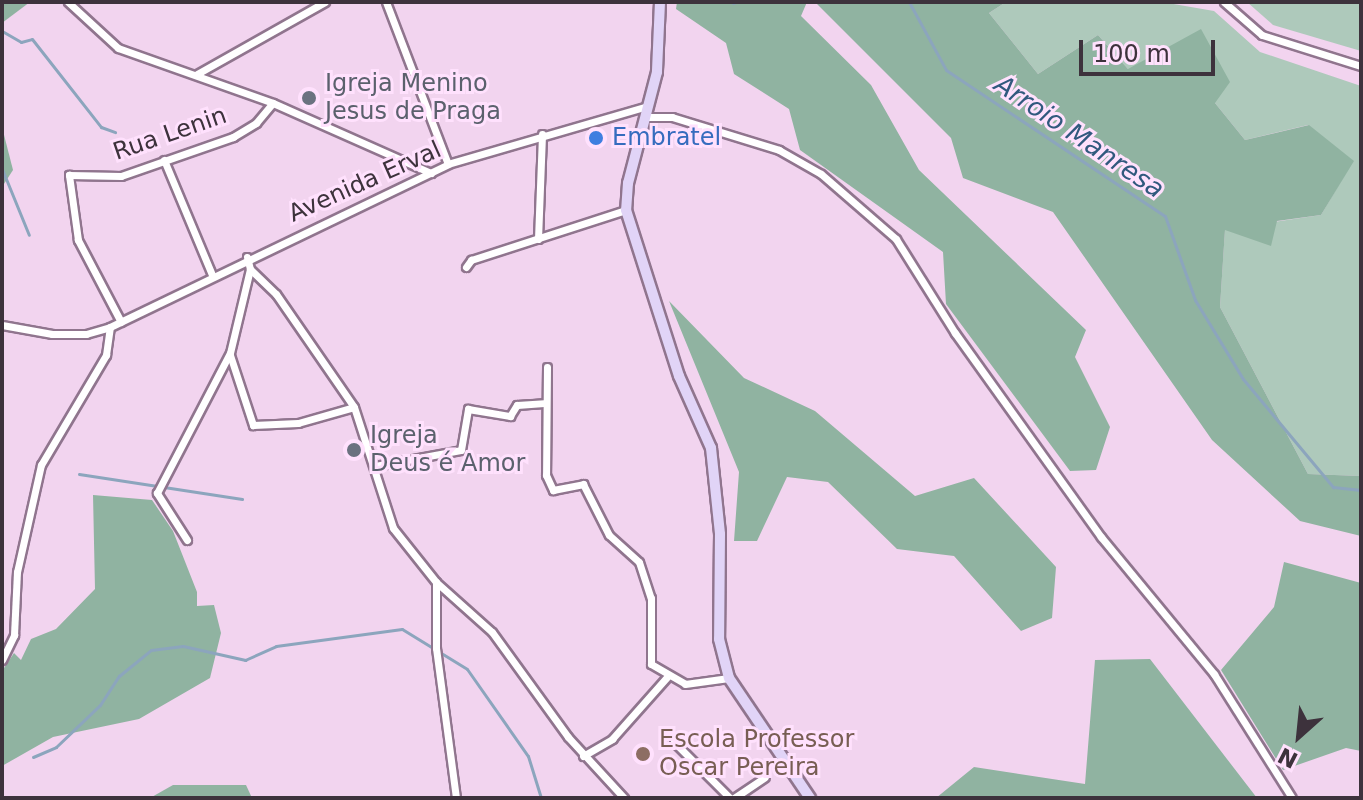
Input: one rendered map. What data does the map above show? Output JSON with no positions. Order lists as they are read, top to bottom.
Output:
{
  "streets": {
    "street": ["Rua Lenin", "Avenida Erval"]
  },
  "crossings": [
    ["Rua Lenin", "Avenida Erval"]
  ],
  "water": ["Arroio Manresa"],
  "places": [
    "Igreja Menino Jesus de Praga",
    "Embratel",
    "Igreja Deus é Amor",
    "Escola Professor Oscar Pereira"
  ],
  "scale_bar": "100 m",
  "north": "bottom left"
}
